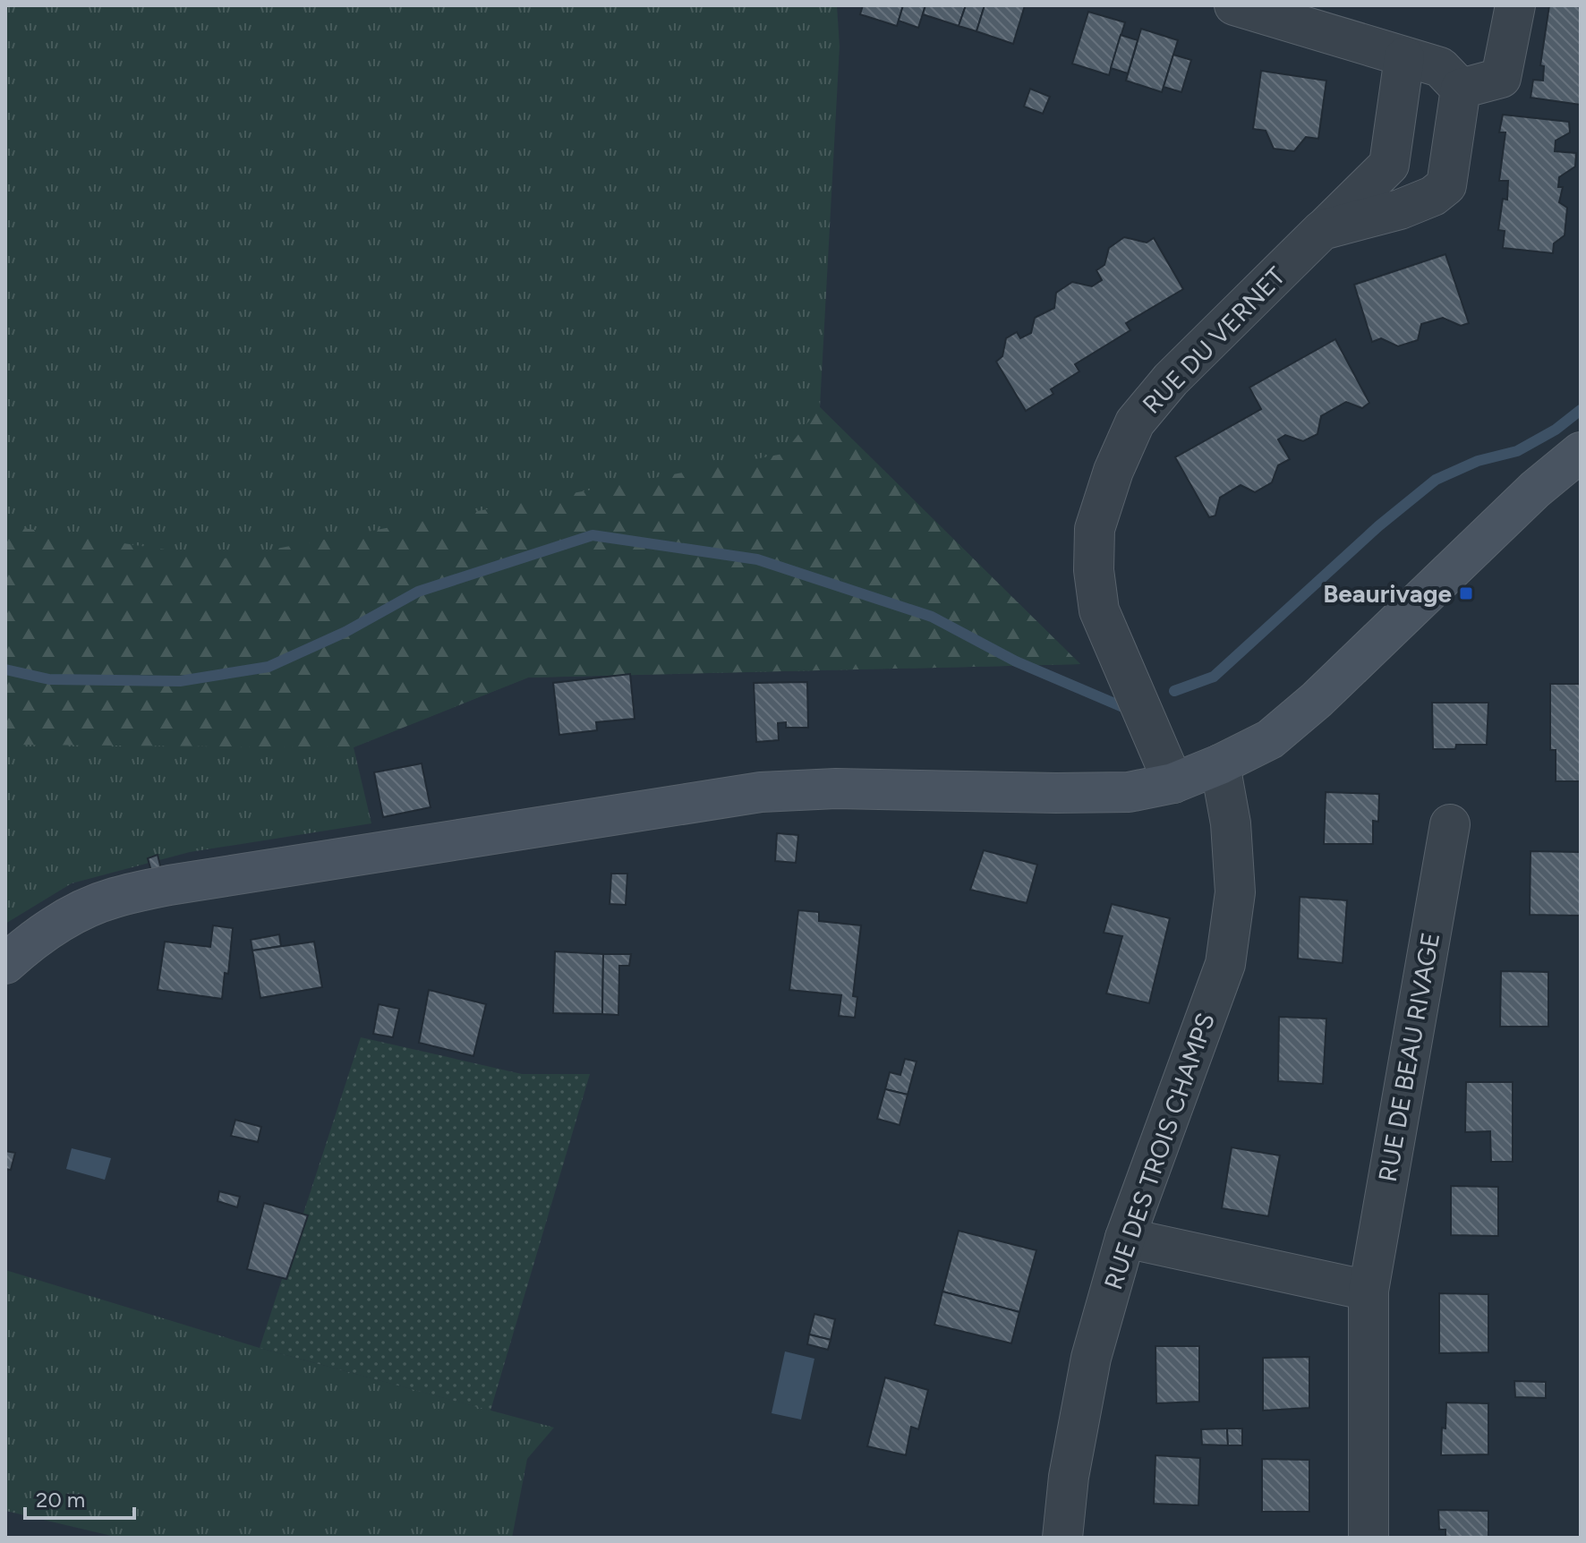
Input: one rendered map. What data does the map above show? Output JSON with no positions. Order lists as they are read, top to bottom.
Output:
{
  "streets": {
    "street": ["RUE DU VERNET", "RUE DE BEAU RIVAGE", "RUE DES TROIS CHAMPS"]
  },
  "places": {
    "transit": ["Beaurivage"]
  },
  "scale_bar": "20 m"
}
